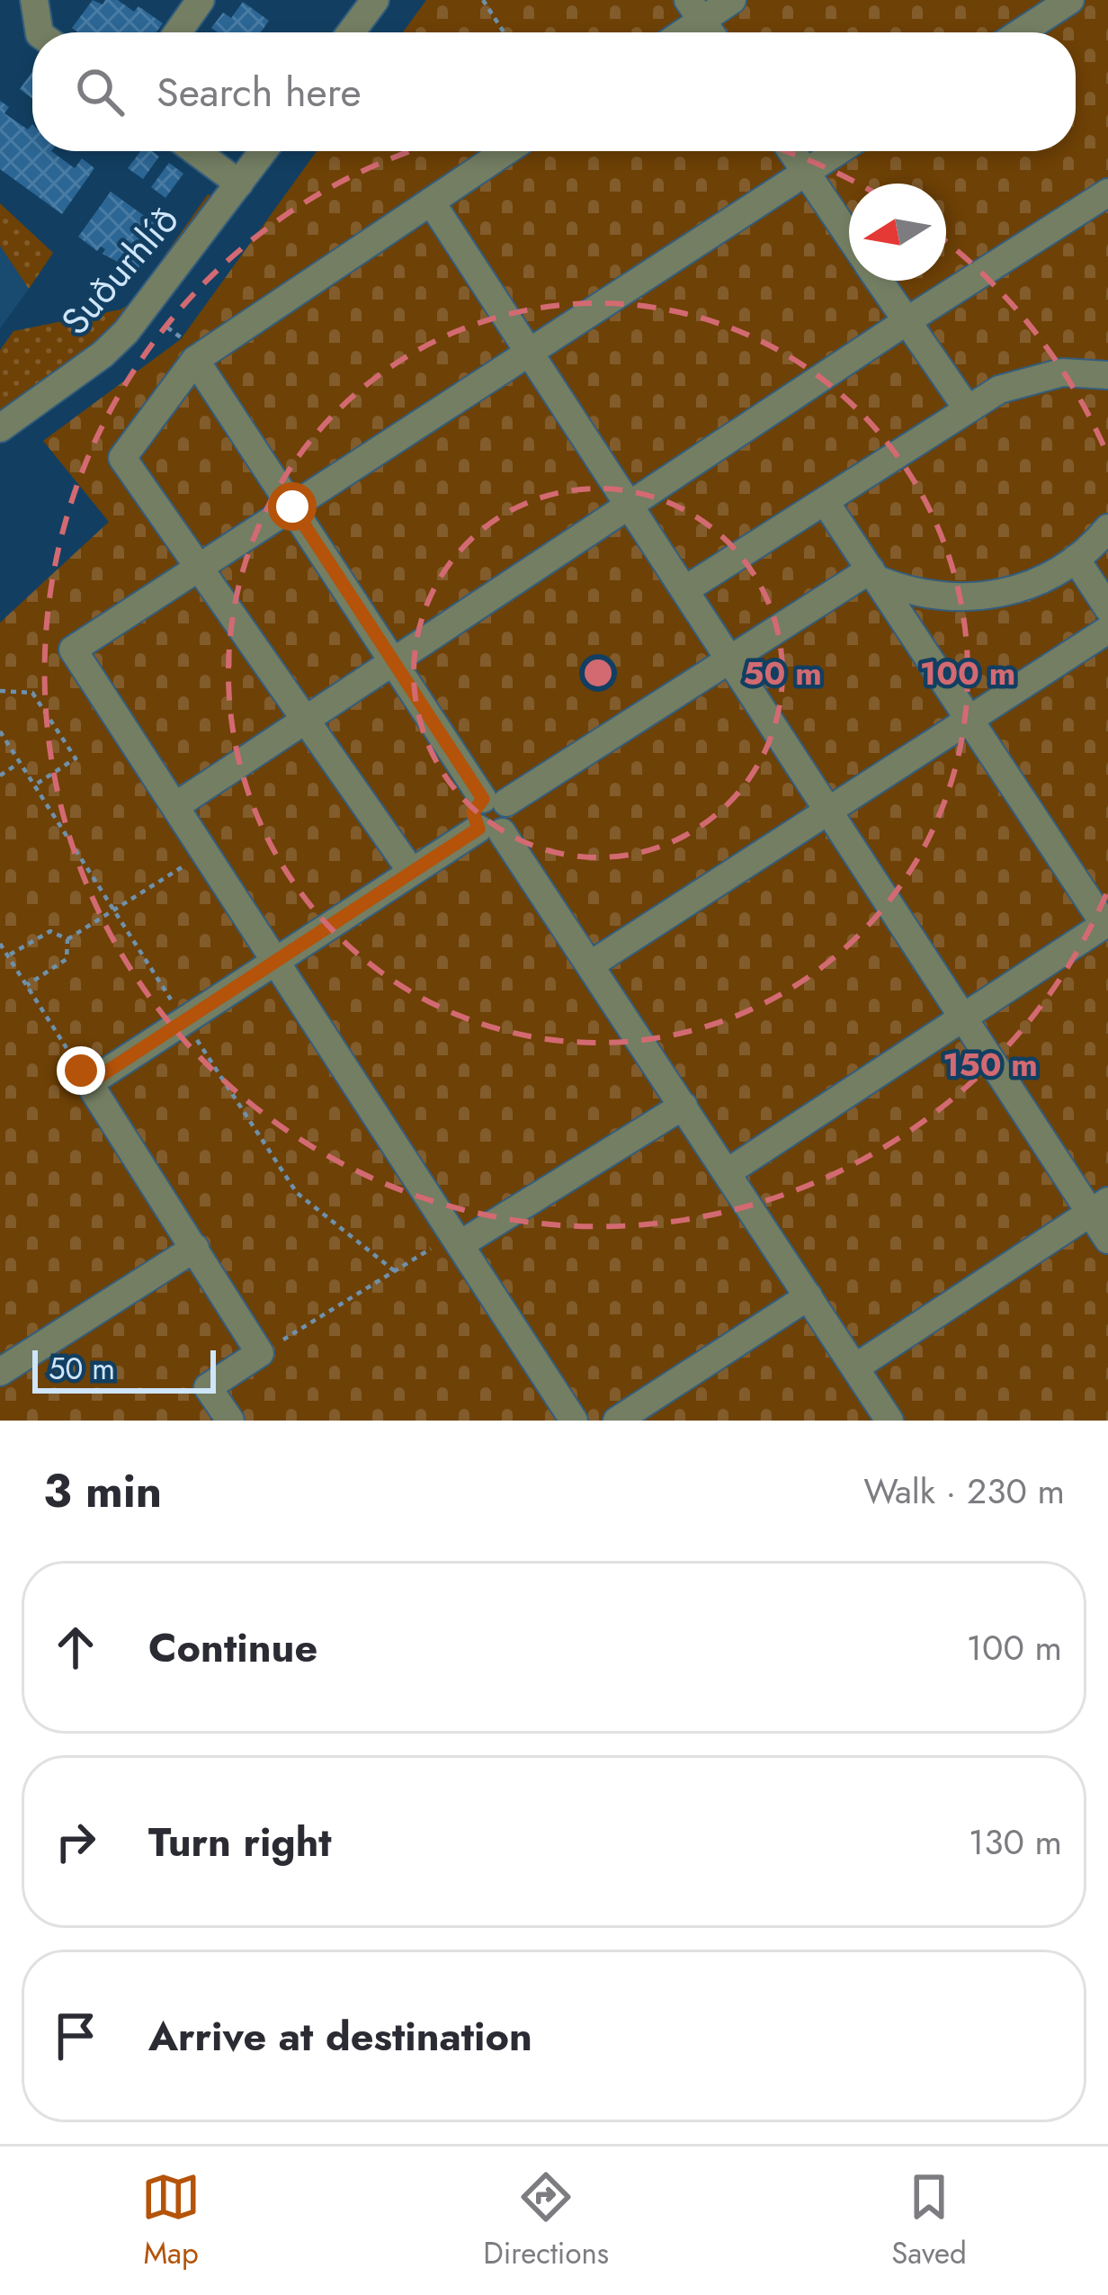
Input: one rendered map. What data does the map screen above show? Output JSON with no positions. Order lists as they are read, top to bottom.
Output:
{
  "streets": {
    "street": ["Suðurhlíð"]
  },
  "scale_bar": "50 m",
  "north": "left",
  "page": {
    "search": "Search here",
    "scale": "50 m",
    "heading": ["3 min", "Walk · 230 m"],
    "list": [
      ["Continue", "100 m"],
      ["Turn right", "130 m"],
      "Arrive at destination"
    ],
    "nav": ["Map", "Directions", "Saved"]
  },
  "rings": ["50 m", "100 m", "150 m"]
}
